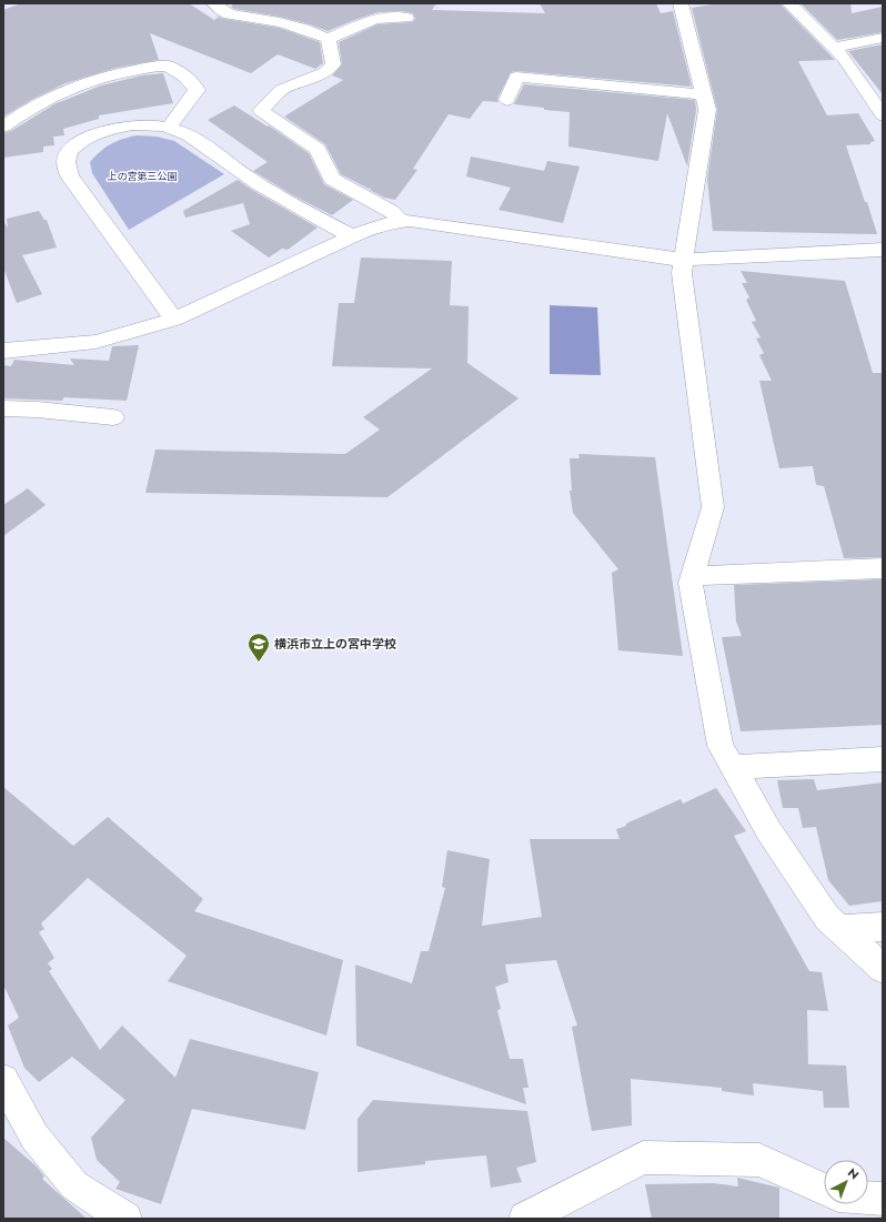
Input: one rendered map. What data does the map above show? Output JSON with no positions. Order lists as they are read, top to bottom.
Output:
{
  "parks": ["上の宮第三公園"],
  "places": {
    "school or university": ["横浜市立上の宮中学校"]
  },
  "north": "top right"
}
